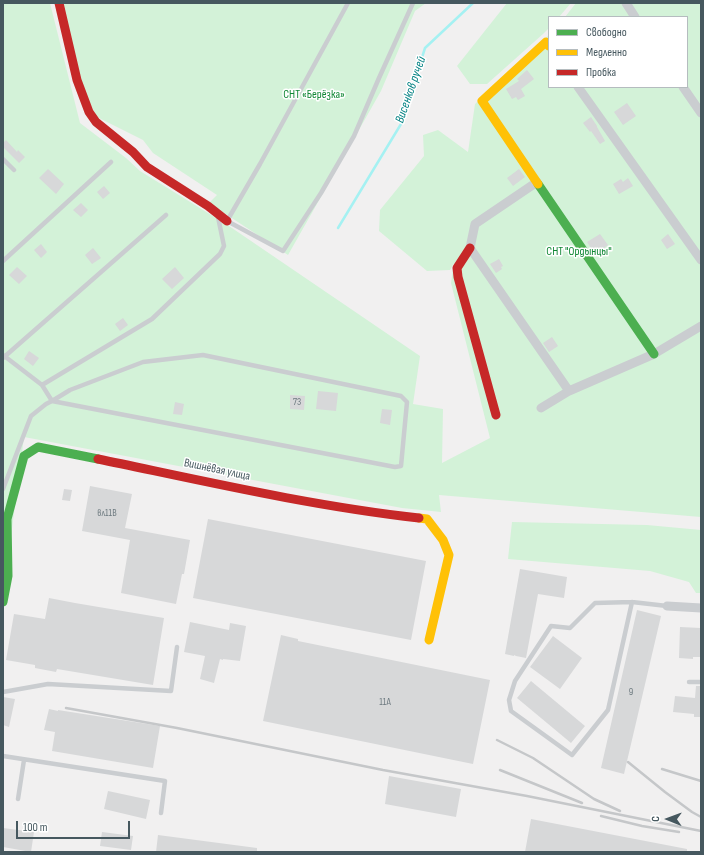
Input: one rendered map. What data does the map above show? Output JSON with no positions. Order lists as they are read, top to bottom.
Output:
{
  "streets": {
    "street": ["Вишнёвая улица"]
  },
  "water": ["Висенков ручей"],
  "parks": ["СНТ «Берёзка»", "СНТ \"Ордынцы\""],
  "house_numbers": [
    "73",
    "вл11В",
    "9",
    "11А"
  ],
  "legend": ["Свободно", "Медленно", "Пробка"],
  "scale_bar": "100 m",
  "north": "left"
}
